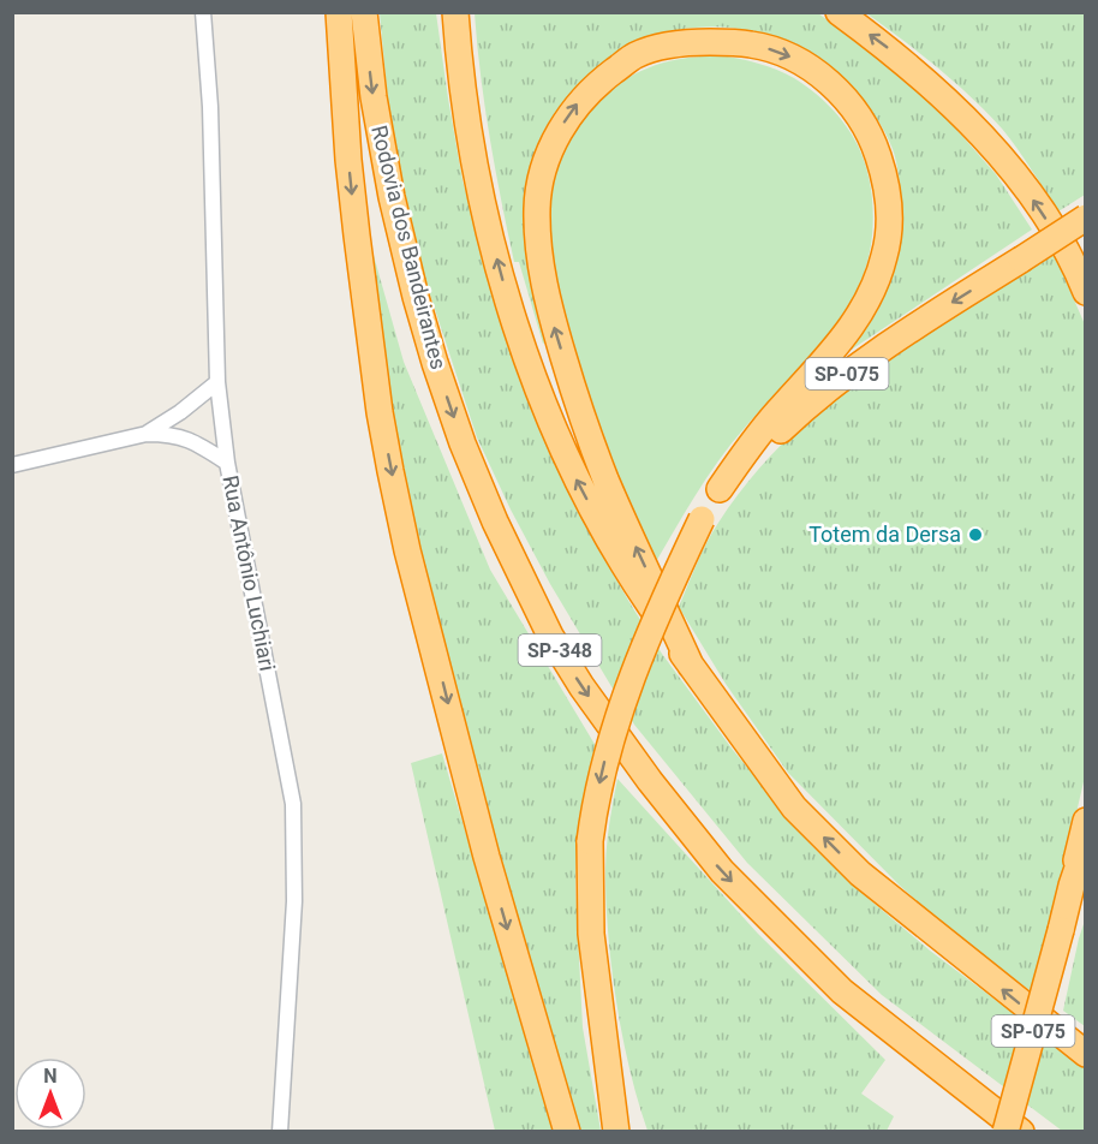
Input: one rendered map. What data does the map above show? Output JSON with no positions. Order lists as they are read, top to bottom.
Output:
{
  "streets": {
    "highway": ["Rodovia dos Bandeirantes", "SP-075", "SP-348"],
    "street": ["Rua Antônio Luchiari"]
  },
  "places": ["Totem da Dersa"],
  "north": "top"
}
